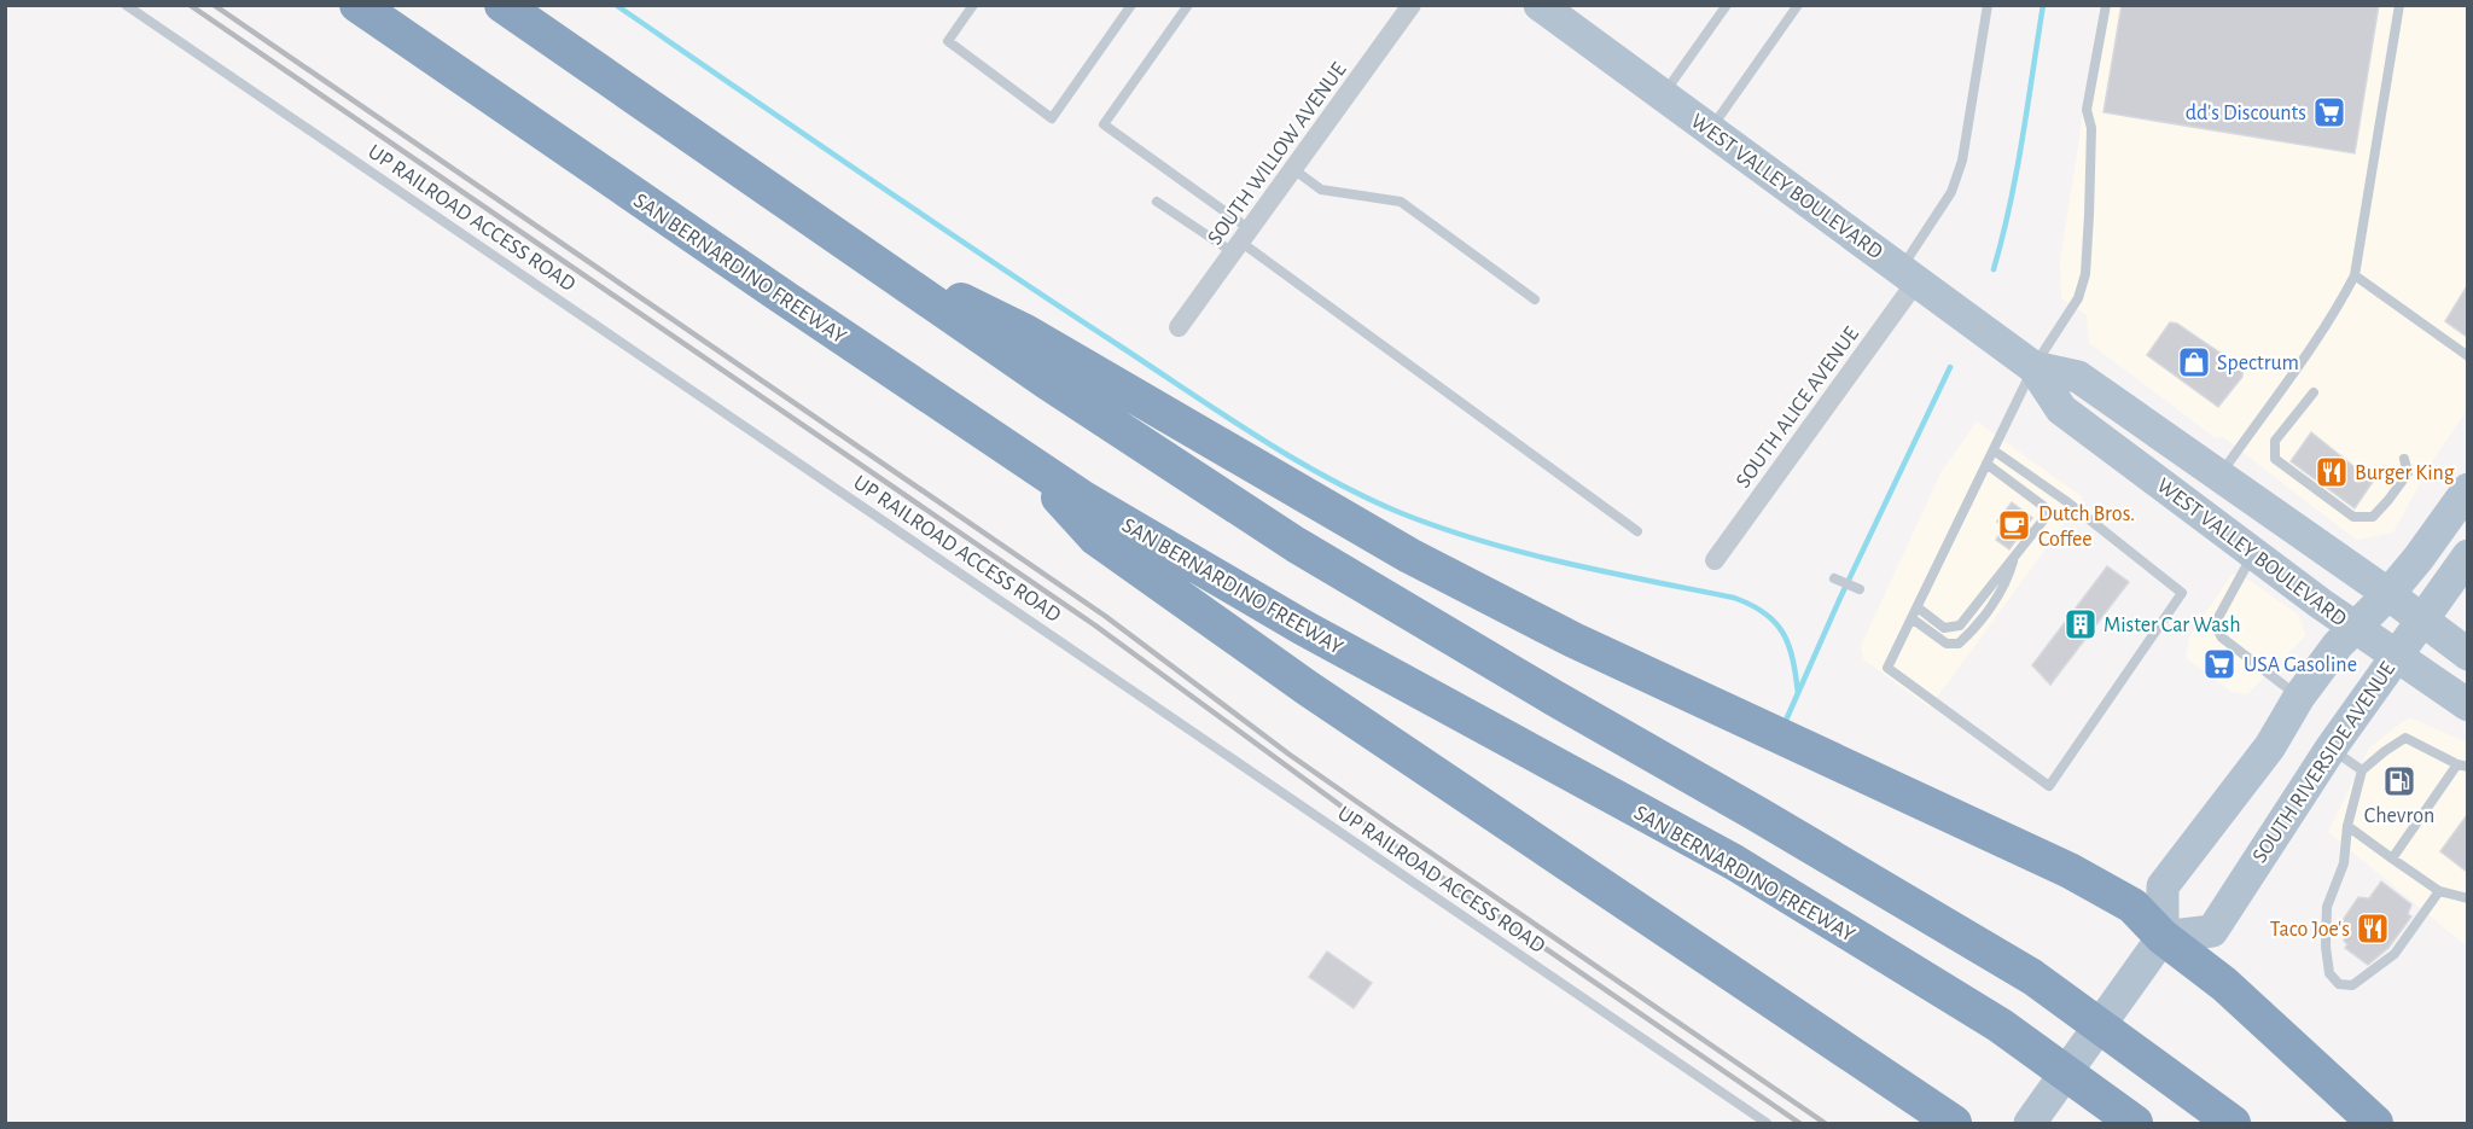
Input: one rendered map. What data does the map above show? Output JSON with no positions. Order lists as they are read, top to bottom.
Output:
{
  "streets": {
    "highway": ["SAN BERNARDINO FREEWAY"],
    "main road": ["WEST VALLEY BOULEVARD", "SOUTH RIVERSIDE AVENUE"],
    "street": ["SOUTH WILLOW AVENUE", "SOUTH ALICE AVENUE"],
    "lane": ["UP RAILROAD ACCESS ROAD"]
  },
  "crossings": [
    ["WEST VALLEY BOULEVARD", "SOUTH ALICE AVENUE"],
    ["WEST VALLEY BOULEVARD", "SOUTH RIVERSIDE AVENUE"]
  ],
  "places": {
    "supermarket": ["dd's Discounts", "USA Gasoline"],
    "shop": ["Spectrum"],
    "restaurant": ["Burger King", "Taco Joe's"],
    "cafe": ["Dutch Bros. Coffee"],
    "building": ["Mister Car Wash"],
    "fuel station": ["Chevron"]
  }
}
